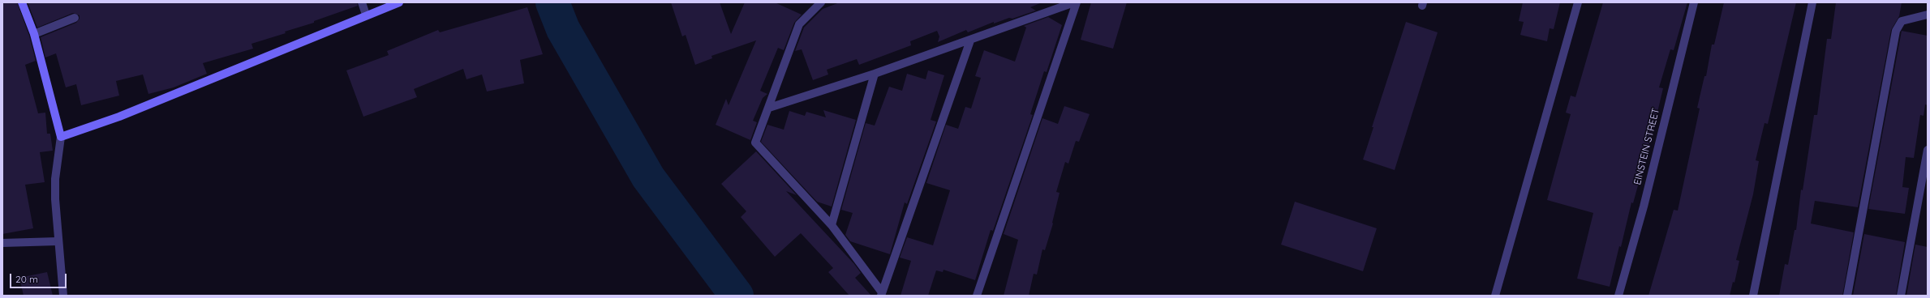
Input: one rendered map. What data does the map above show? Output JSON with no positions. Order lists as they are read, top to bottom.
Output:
{
  "streets": {
    "street": ["EINSTEIN STREET"]
  },
  "scale_bar": "20 m"
}
